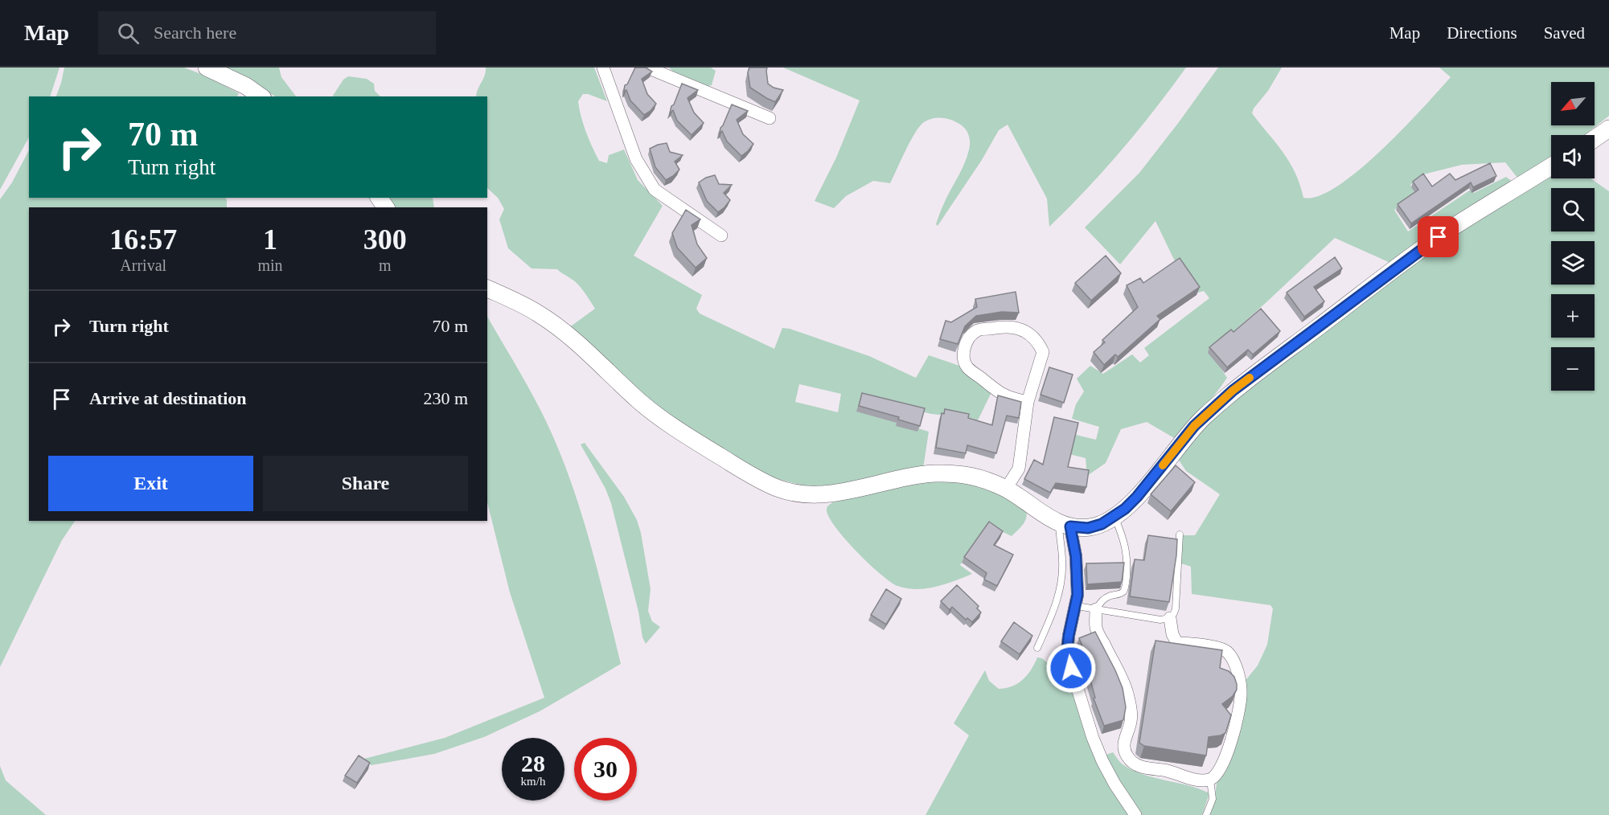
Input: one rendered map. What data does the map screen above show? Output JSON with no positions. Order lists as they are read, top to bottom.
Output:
{
  "north": "bottom left",
  "page": {
    "header": "Map",
    "search": "Search here",
    "nav": ["Map", "Directions", "Saved"],
    "map_buttons": ["+", "−"],
    "turn": ["70 m", "Turn right"],
    "eta": [
      "16:57",
      "Arrival",
      "1",
      "min",
      "300",
      "m"
    ],
    "list": [
      {
        "name": "Turn right",
        "value": "70 m"
      },
      {
        "name": "Arrive at destination",
        "value": "230 m"
      }
    ],
    "buttons": ["Exit", "Share"],
    "speed": "28 km/h",
    "limit": "30"
  }
}
